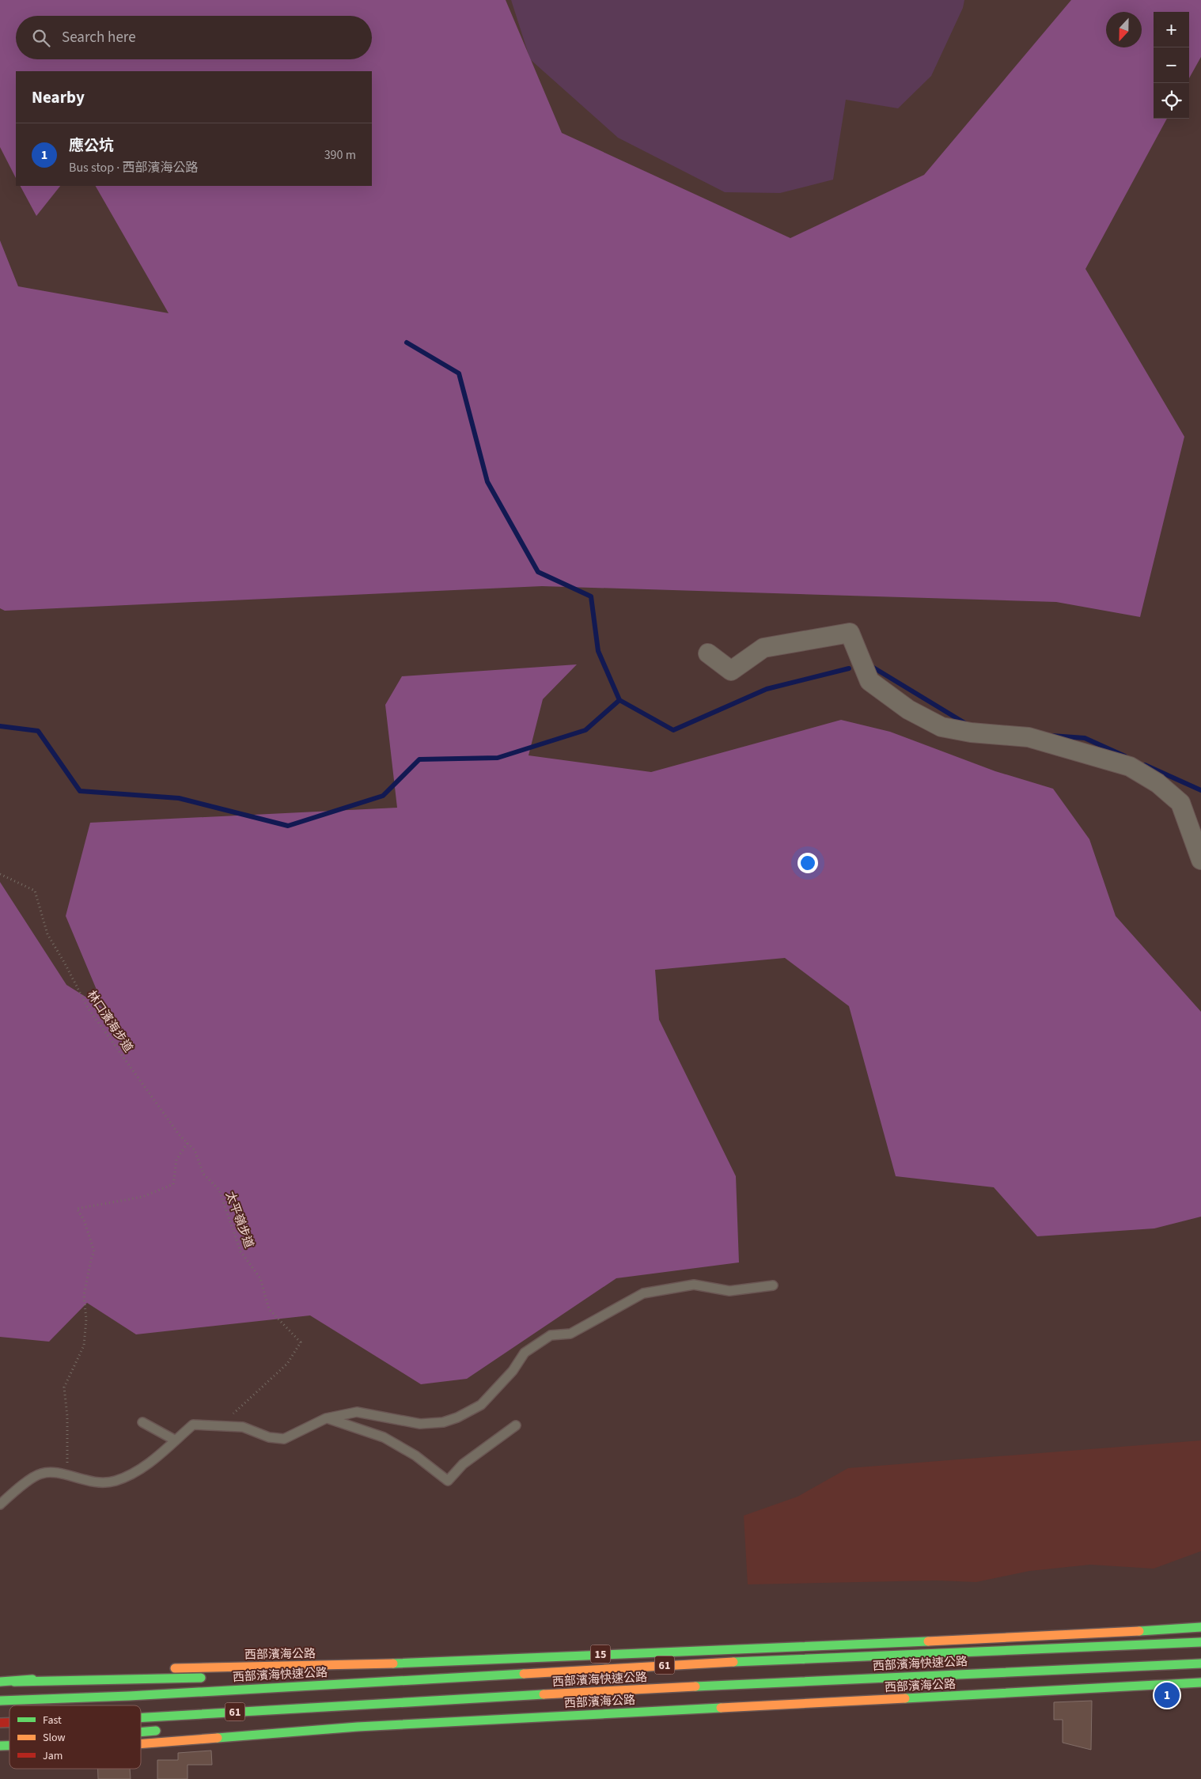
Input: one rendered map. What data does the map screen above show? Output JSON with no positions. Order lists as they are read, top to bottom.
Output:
{
  "streets": {
    "main road": [
      "西部濱海公路",
      "15",
      "西部濱海快速公路",
      "61"
    ],
    "path": ["林口濱海步道", "太平嶺步道"]
  },
  "crossings": [
    ["林口濱海步道", "太平嶺步道"]
  ],
  "legend": ["Fast", "Slow", "Jam"],
  "north": "bottom",
  "page": {
    "map_buttons": ["+", "−"],
    "search": "Search here",
    "heading": "Nearby",
    "list": [
      {
        "mark": "1",
        "name": "應公坑",
        "note": "Bus stop · 西部濱海公路",
        "value": "390 m"
      }
    ],
    "pins": "1"
  }
}
